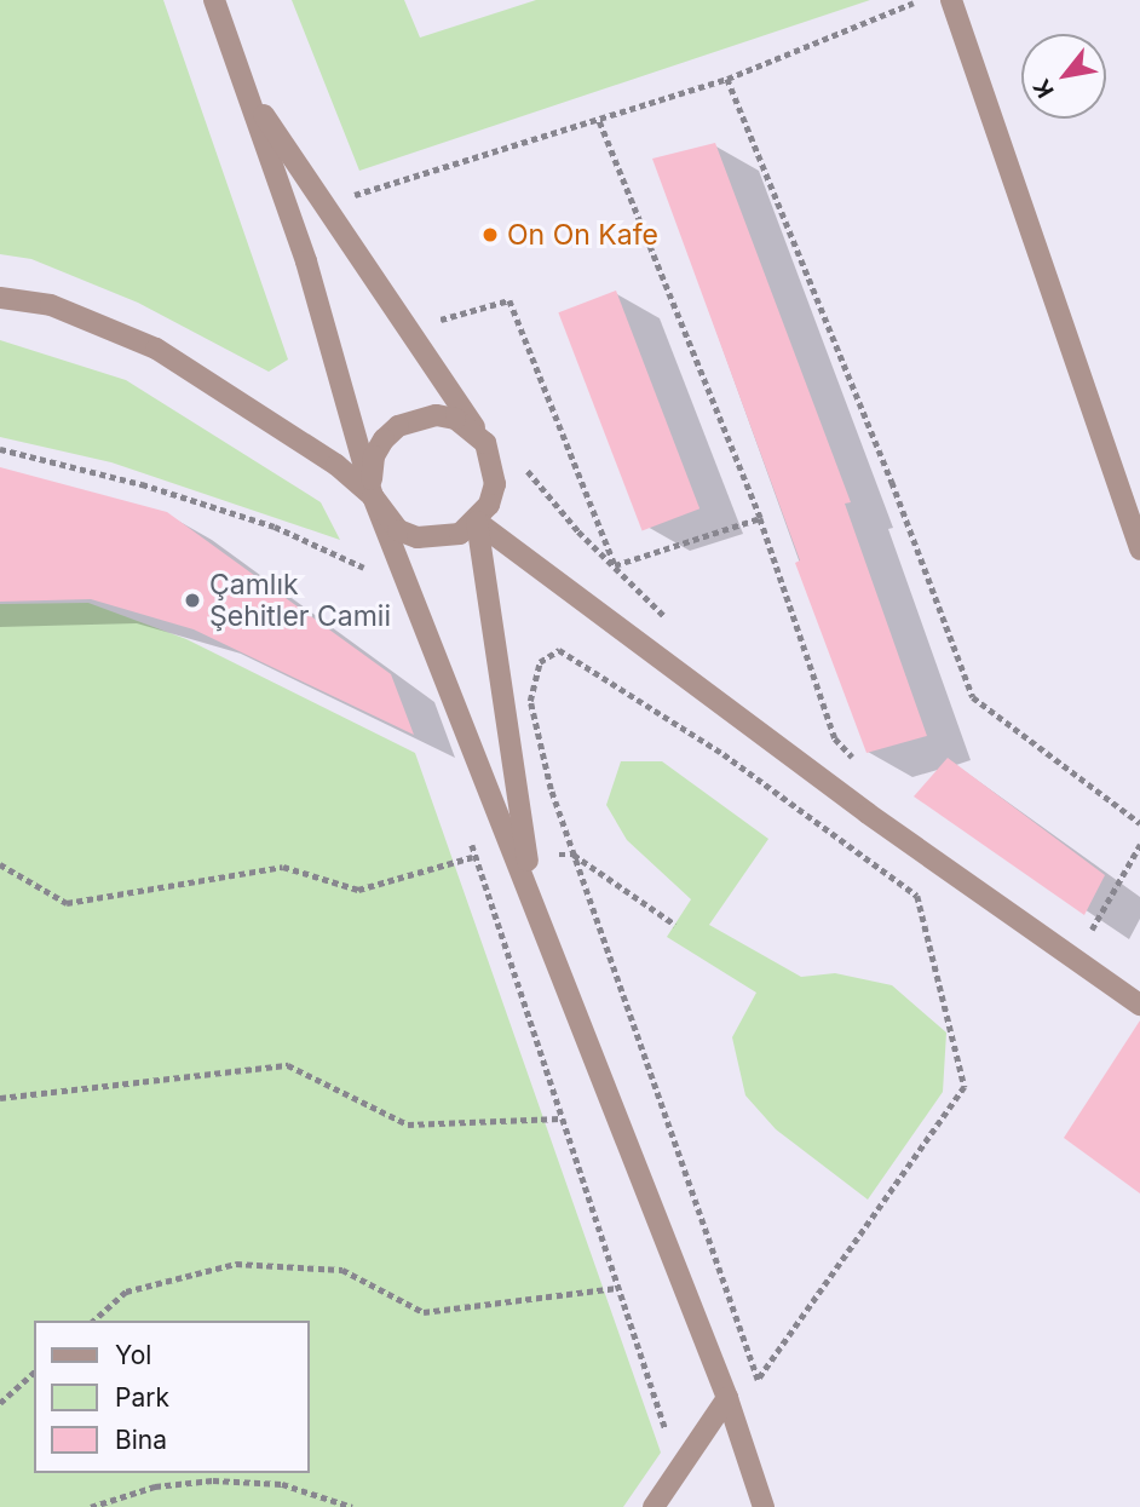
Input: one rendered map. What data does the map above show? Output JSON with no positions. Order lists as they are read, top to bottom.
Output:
{
  "places": ["On On Kafe", "Çamlık Şehitler Camii"],
  "legend": ["Yol", "Park", "Bina"],
  "north": "bottom left"
}
